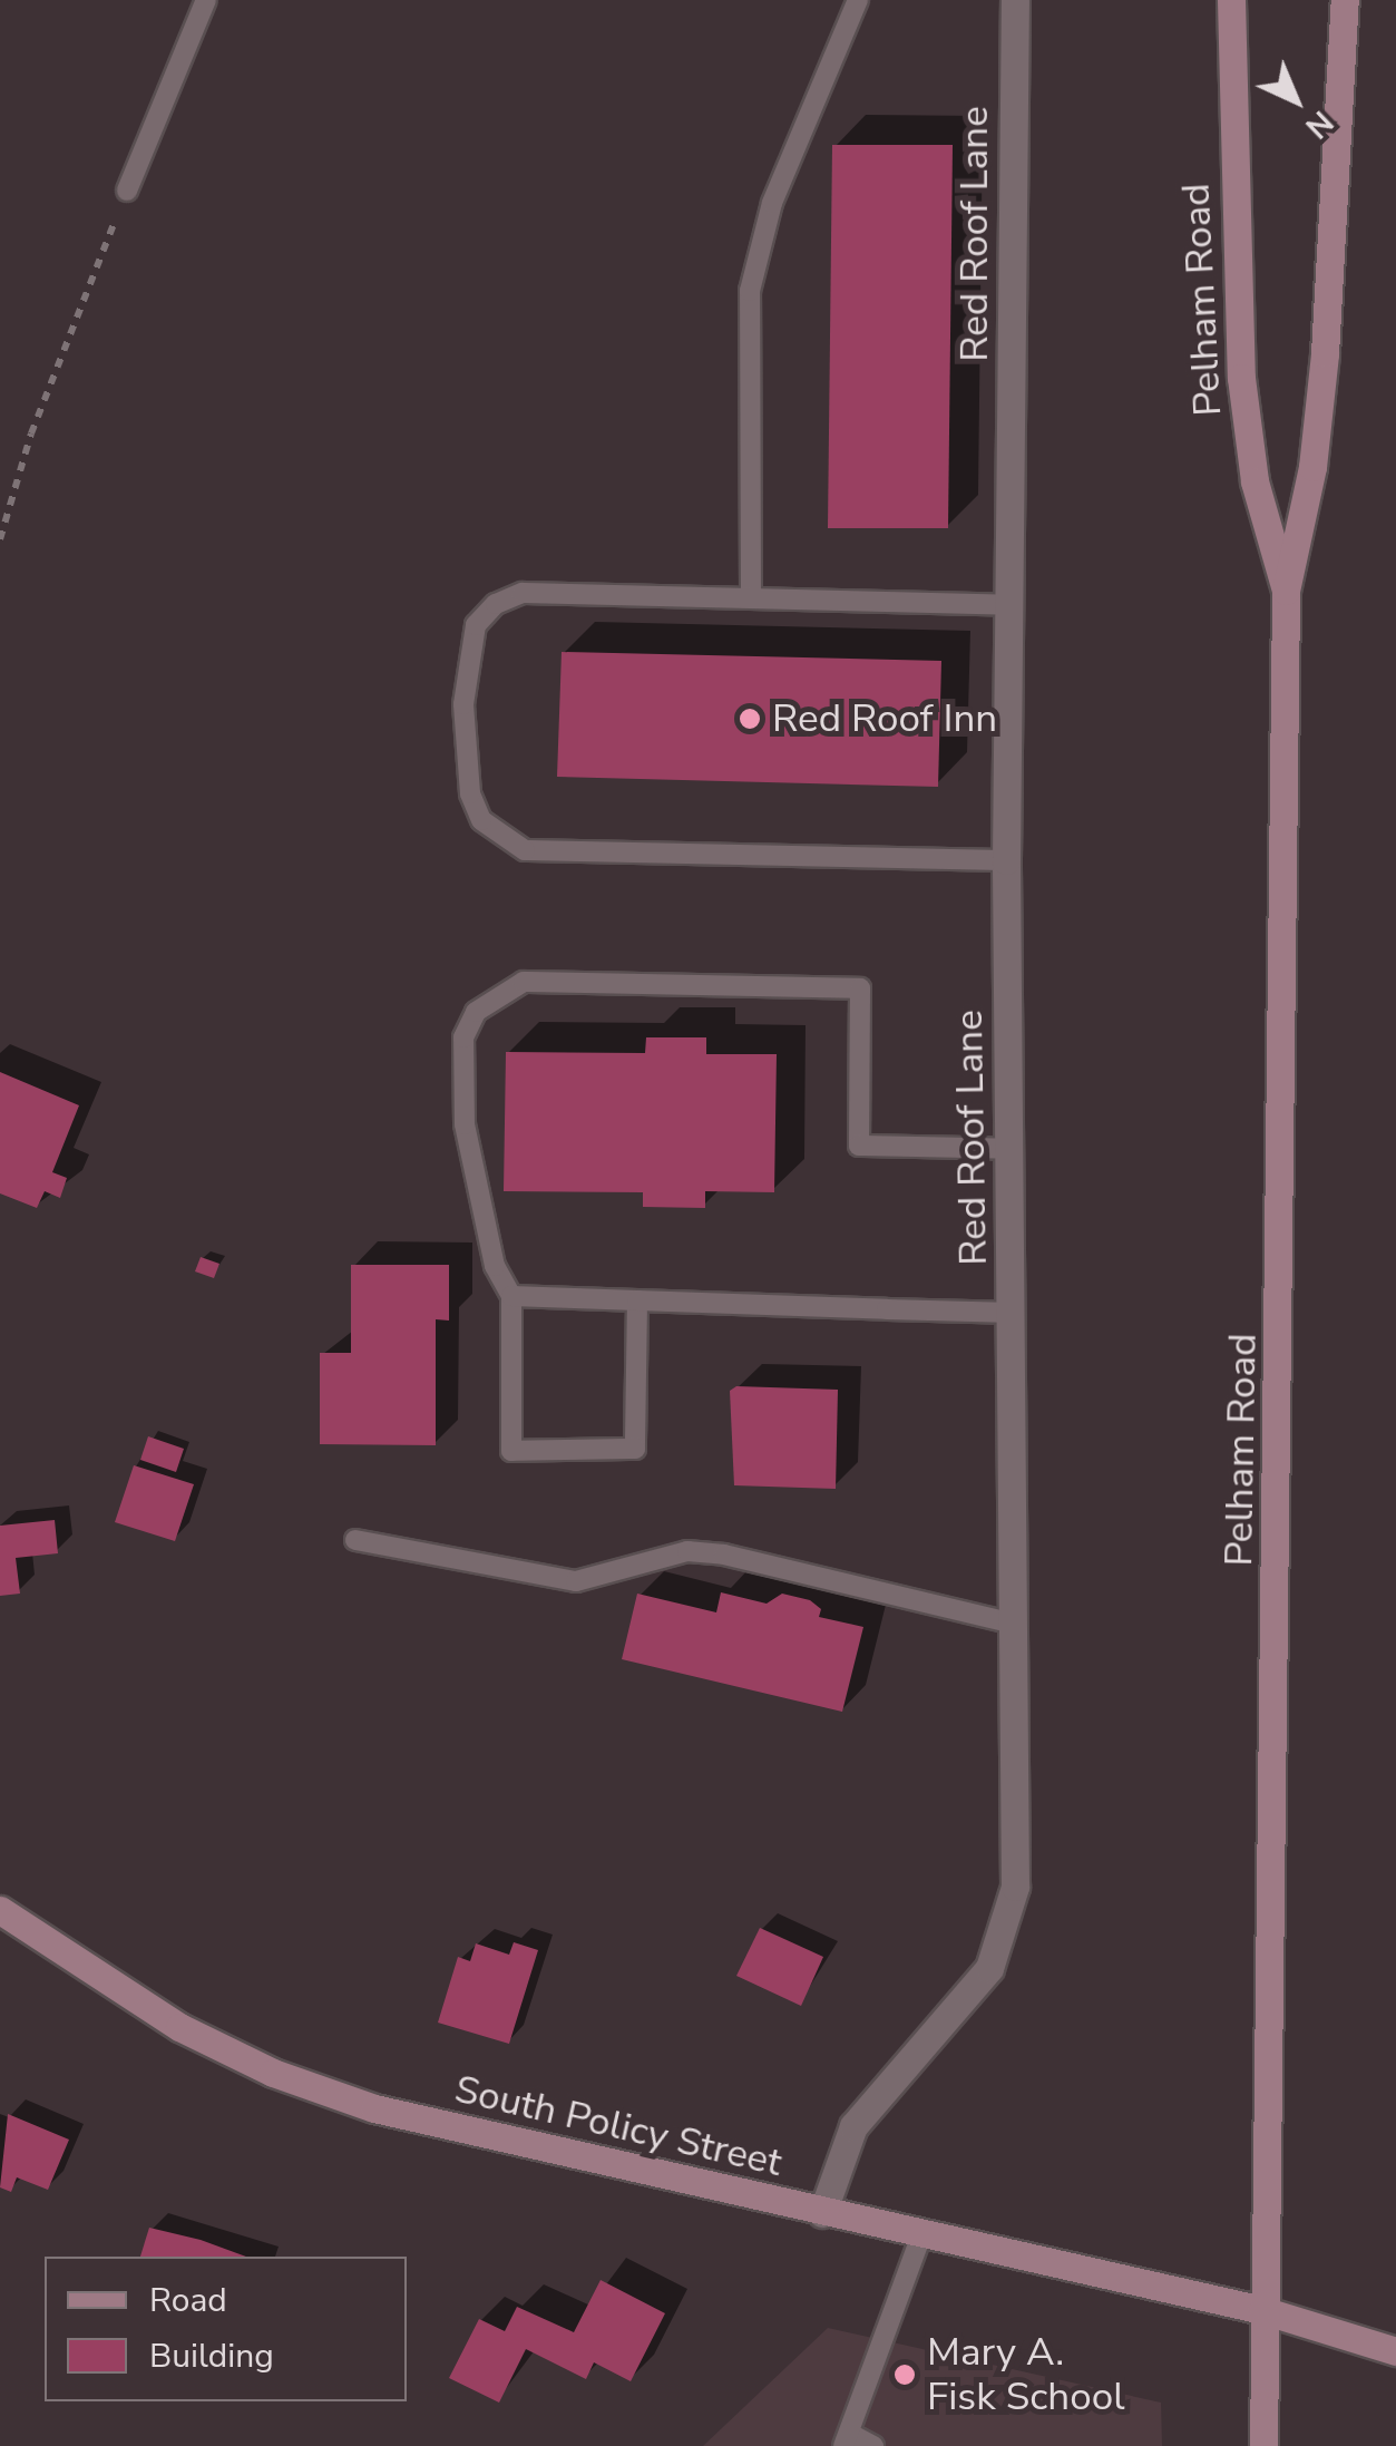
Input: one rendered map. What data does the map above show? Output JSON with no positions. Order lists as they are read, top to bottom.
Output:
{
  "streets": {
    "main road": ["Pelham Road", "South Policy Street"],
    "street": ["Red Roof Lane"]
  },
  "crossings": [
    ["Red Roof Lane", "South Policy Street"],
    ["Pelham Road", "South Policy Street"]
  ],
  "places": ["Red Roof Inn", "Mary A. Fisk School"],
  "legend": ["Road", "Building"],
  "north": "bottom right"
}
